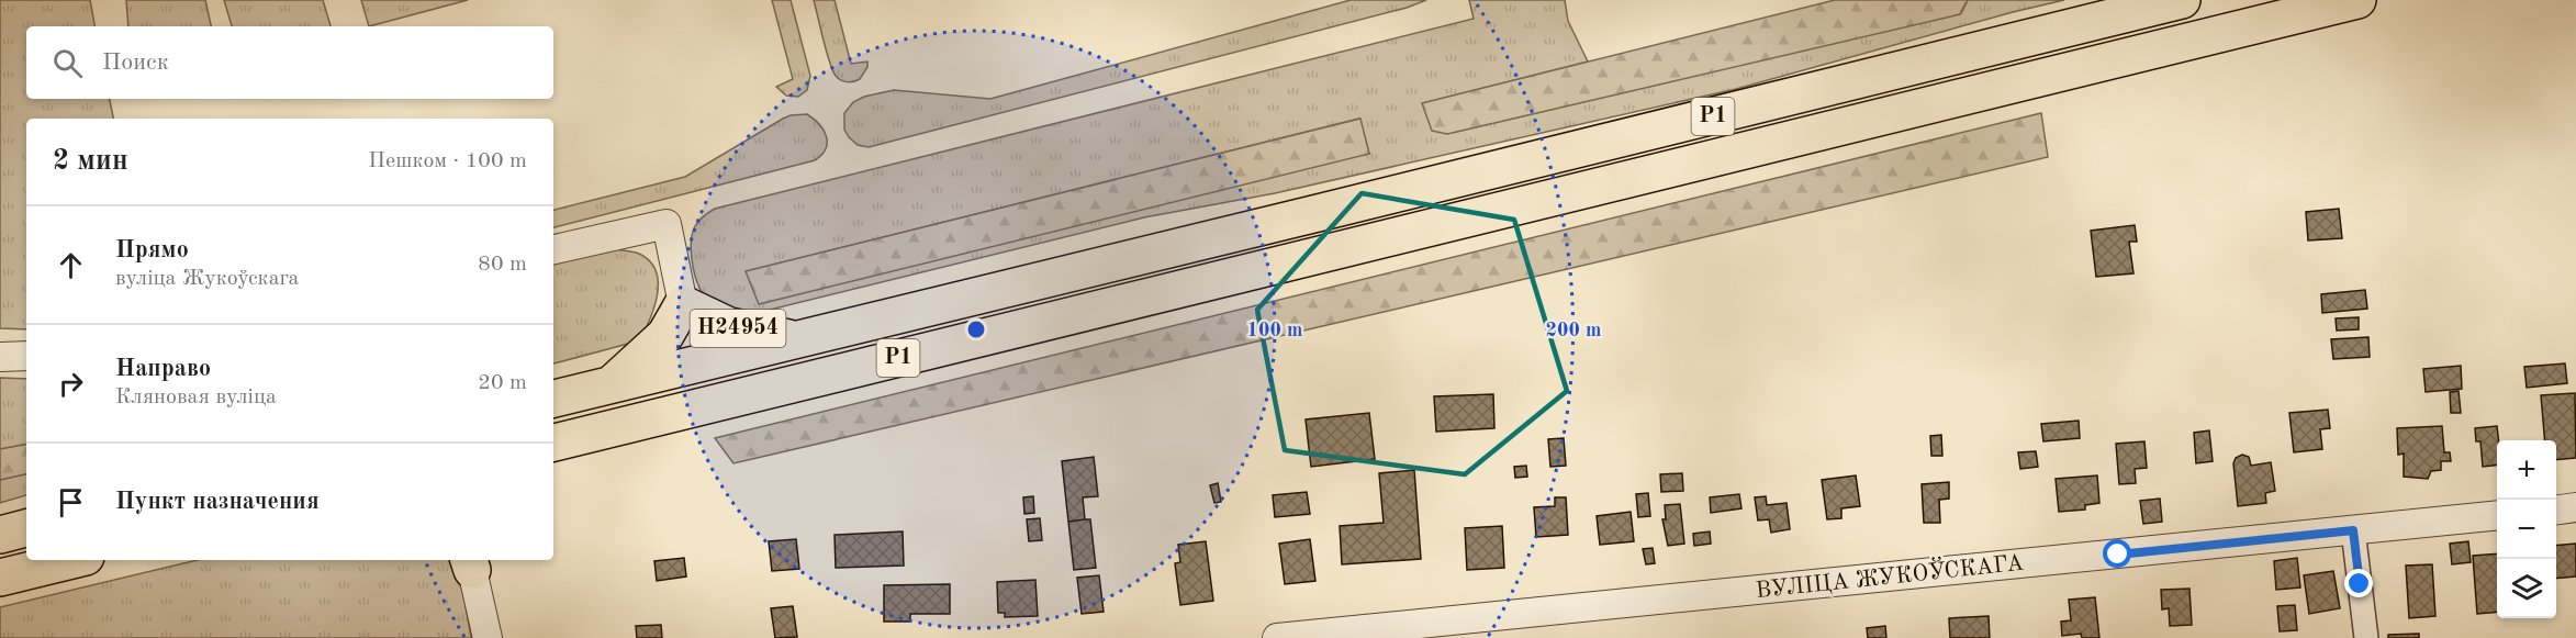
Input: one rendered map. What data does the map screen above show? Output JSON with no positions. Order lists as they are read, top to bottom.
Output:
{
  "streets": {
    "highway": ["Р1", "Н24954"],
    "street": ["ВУЛІЦА ЖУКОЎСКАГА"]
  },
  "crossings": [
    ["Р1", "Н24954"]
  ],
  "page": {
    "search": "Поиск",
    "heading": ["2 мин", "Пешком · 100 m"],
    "list": [
      ["Прямо", "вуліца Жукоўскага", "80 m"],
      ["Направо", "Кляновая вуліца", "20 m"],
      "Пункт назначения"
    ],
    "map_buttons": ["+", "−"]
  },
  "rings": ["100 m", "200 m"]
}
